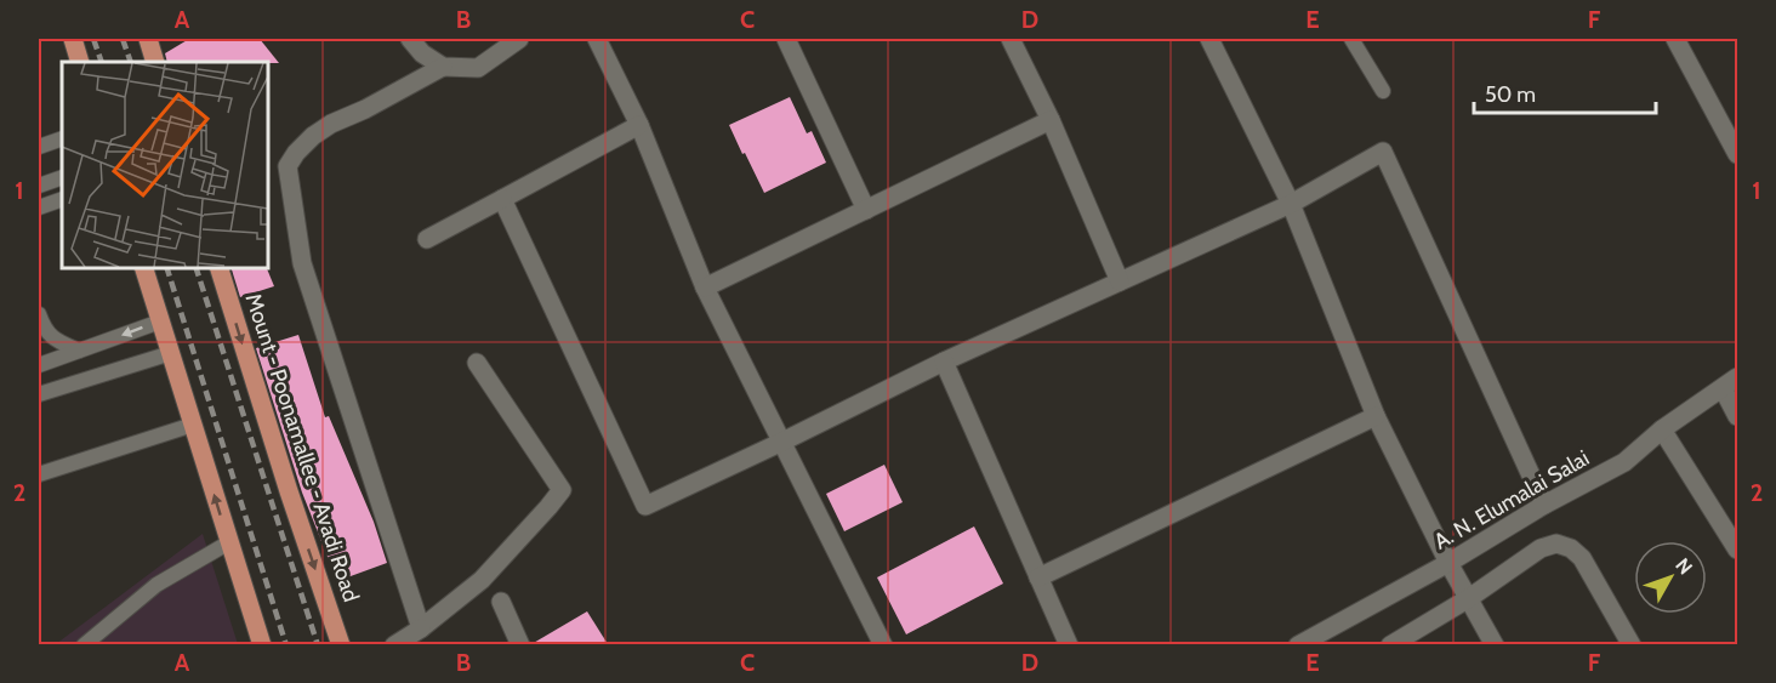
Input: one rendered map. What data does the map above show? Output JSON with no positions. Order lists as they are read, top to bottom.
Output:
{
  "streets": {
    "main road": ["Mount - Poonamallee - Avadi Road"],
    "street": ["A. N. Elumalai Salai"]
  },
  "scale_bar": "50 m",
  "north": "top right",
  "grid": {
    "columns": [
      "A",
      "B",
      "C",
      "D",
      "E",
      "F"
    ],
    "rows": ["1", "2"]
  }
}
